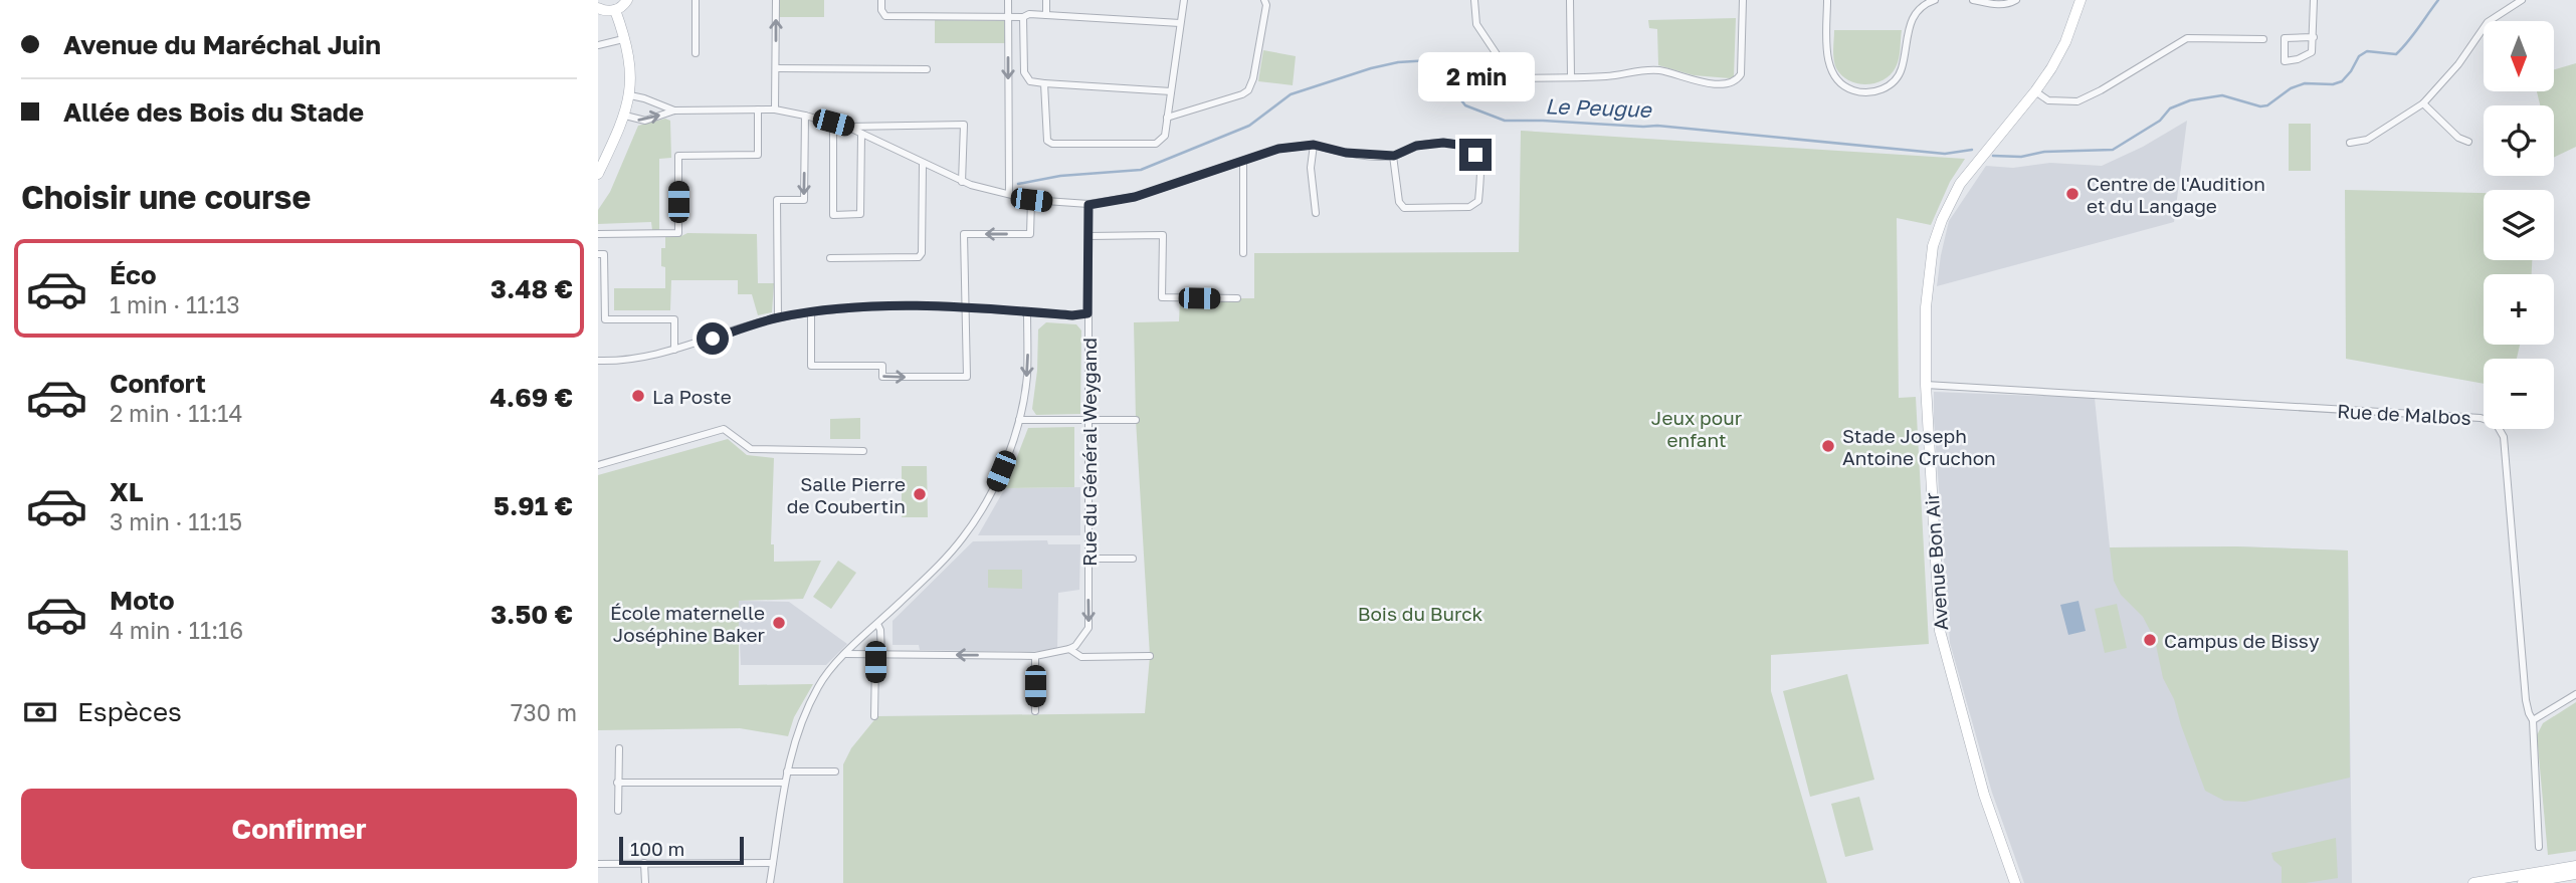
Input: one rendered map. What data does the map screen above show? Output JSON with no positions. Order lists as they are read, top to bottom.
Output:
{
  "streets": {
    "main road": ["Avenue Bon Air"],
    "street": ["Rue de Malbos", "Rue du Général Weygand"]
  },
  "crossings": [
    ["Rue de Malbos", "Avenue Bon Air"]
  ],
  "water": ["Le Peugue"],
  "parks": ["Jeux pour enfant", "Bois du Burck"],
  "places": [
    "Centre de l'Audition et du Langage",
    "La Poste",
    "Stade Joseph Antoine Cruchon",
    "Salle Pierre de Coubertin",
    "École maternelle Joséphine Baker",
    "Campus de Bissy"
  ],
  "scale_bar": "100 m",
  "north": "bottom",
  "page": {
    "banner": ["Avenue du Maréchal Juin", "Allée des Bois du Stade"],
    "map_buttons": ["+", "−"],
    "bubble": "2 min",
    "heading": "Choisir une course",
    "list": [
      {
        "name": "Éco",
        "note": "1 min · 11:13",
        "value": "3.48 €"
      },
      {
        "name": "Confort",
        "note": "2 min · 11:14",
        "value": "4.69 €"
      },
      {
        "name": "XL",
        "note": "3 min · 11:15",
        "value": "5.91 €"
      },
      {
        "name": "Moto",
        "note": "4 min · 11:16",
        "value": "3.50 €"
      }
    ],
    "pay": ["Espèces", "730 m"],
    "buttons": "Confirmer",
    "scale": "100 m"
  }
}
